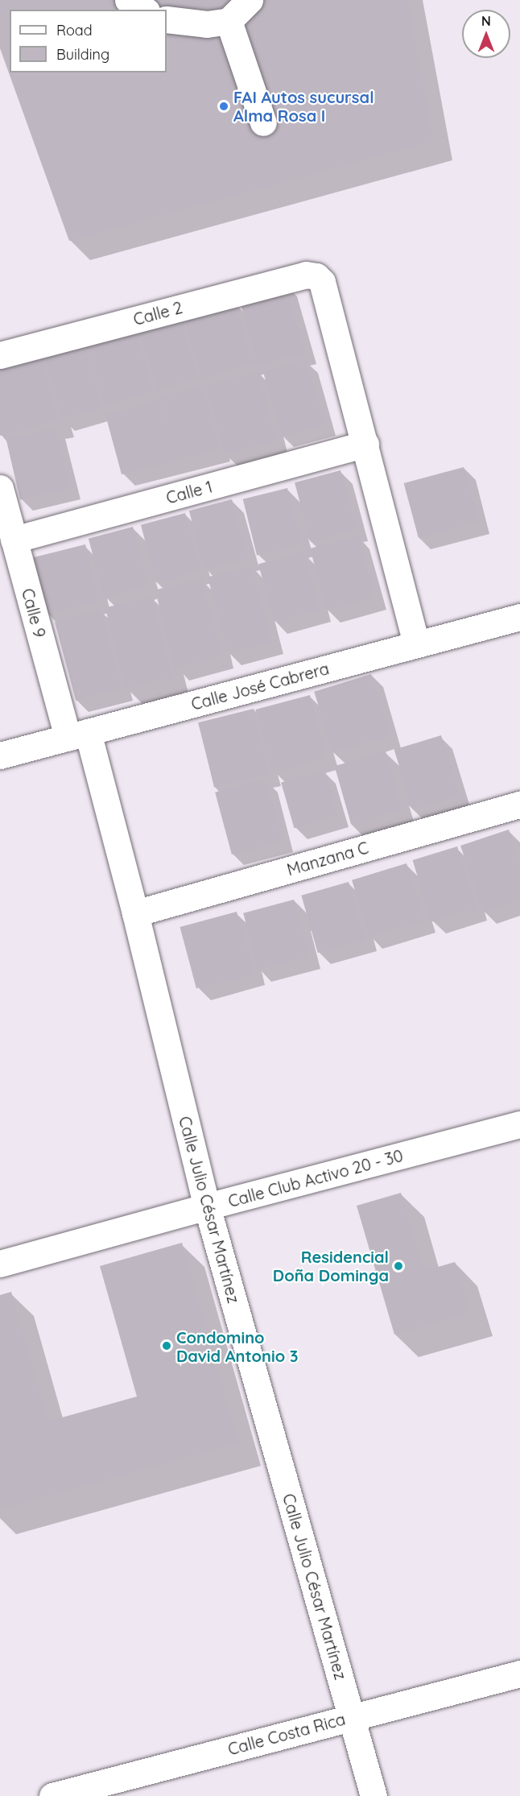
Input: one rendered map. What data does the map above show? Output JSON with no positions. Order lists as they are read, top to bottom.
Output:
{
  "streets": {
    "street": [
      "Calle 2",
      "Calle 1",
      "Calle 9",
      "Calle José Cabrera",
      "Manzana C",
      "Calle Club Activo 20 - 30",
      "Calle Julio César Martínez",
      "Calle Costa Rica"
    ]
  },
  "crossings": [
    ["Calle 2", "Calle 1"],
    ["Calle 1", "Calle 9"],
    ["Calle 9", "Calle José Cabrera"],
    ["Calle 9", "Calle Julio César Martínez"],
    ["Calle José Cabrera", "Calle Julio César Martínez"],
    ["Manzana C", "Calle Julio César Martínez"],
    ["Calle Club Activo 20 - 30", "Calle Julio César Martínez"],
    ["Calle Julio César Martínez", "Calle Costa Rica"]
  ],
  "places": ["FAI Autos sucursal Alma Rosa I", "Residencial Doña Dominga", "Condomino David Antonio 3"],
  "legend": ["Road", "Building"],
  "north": "top"
}
